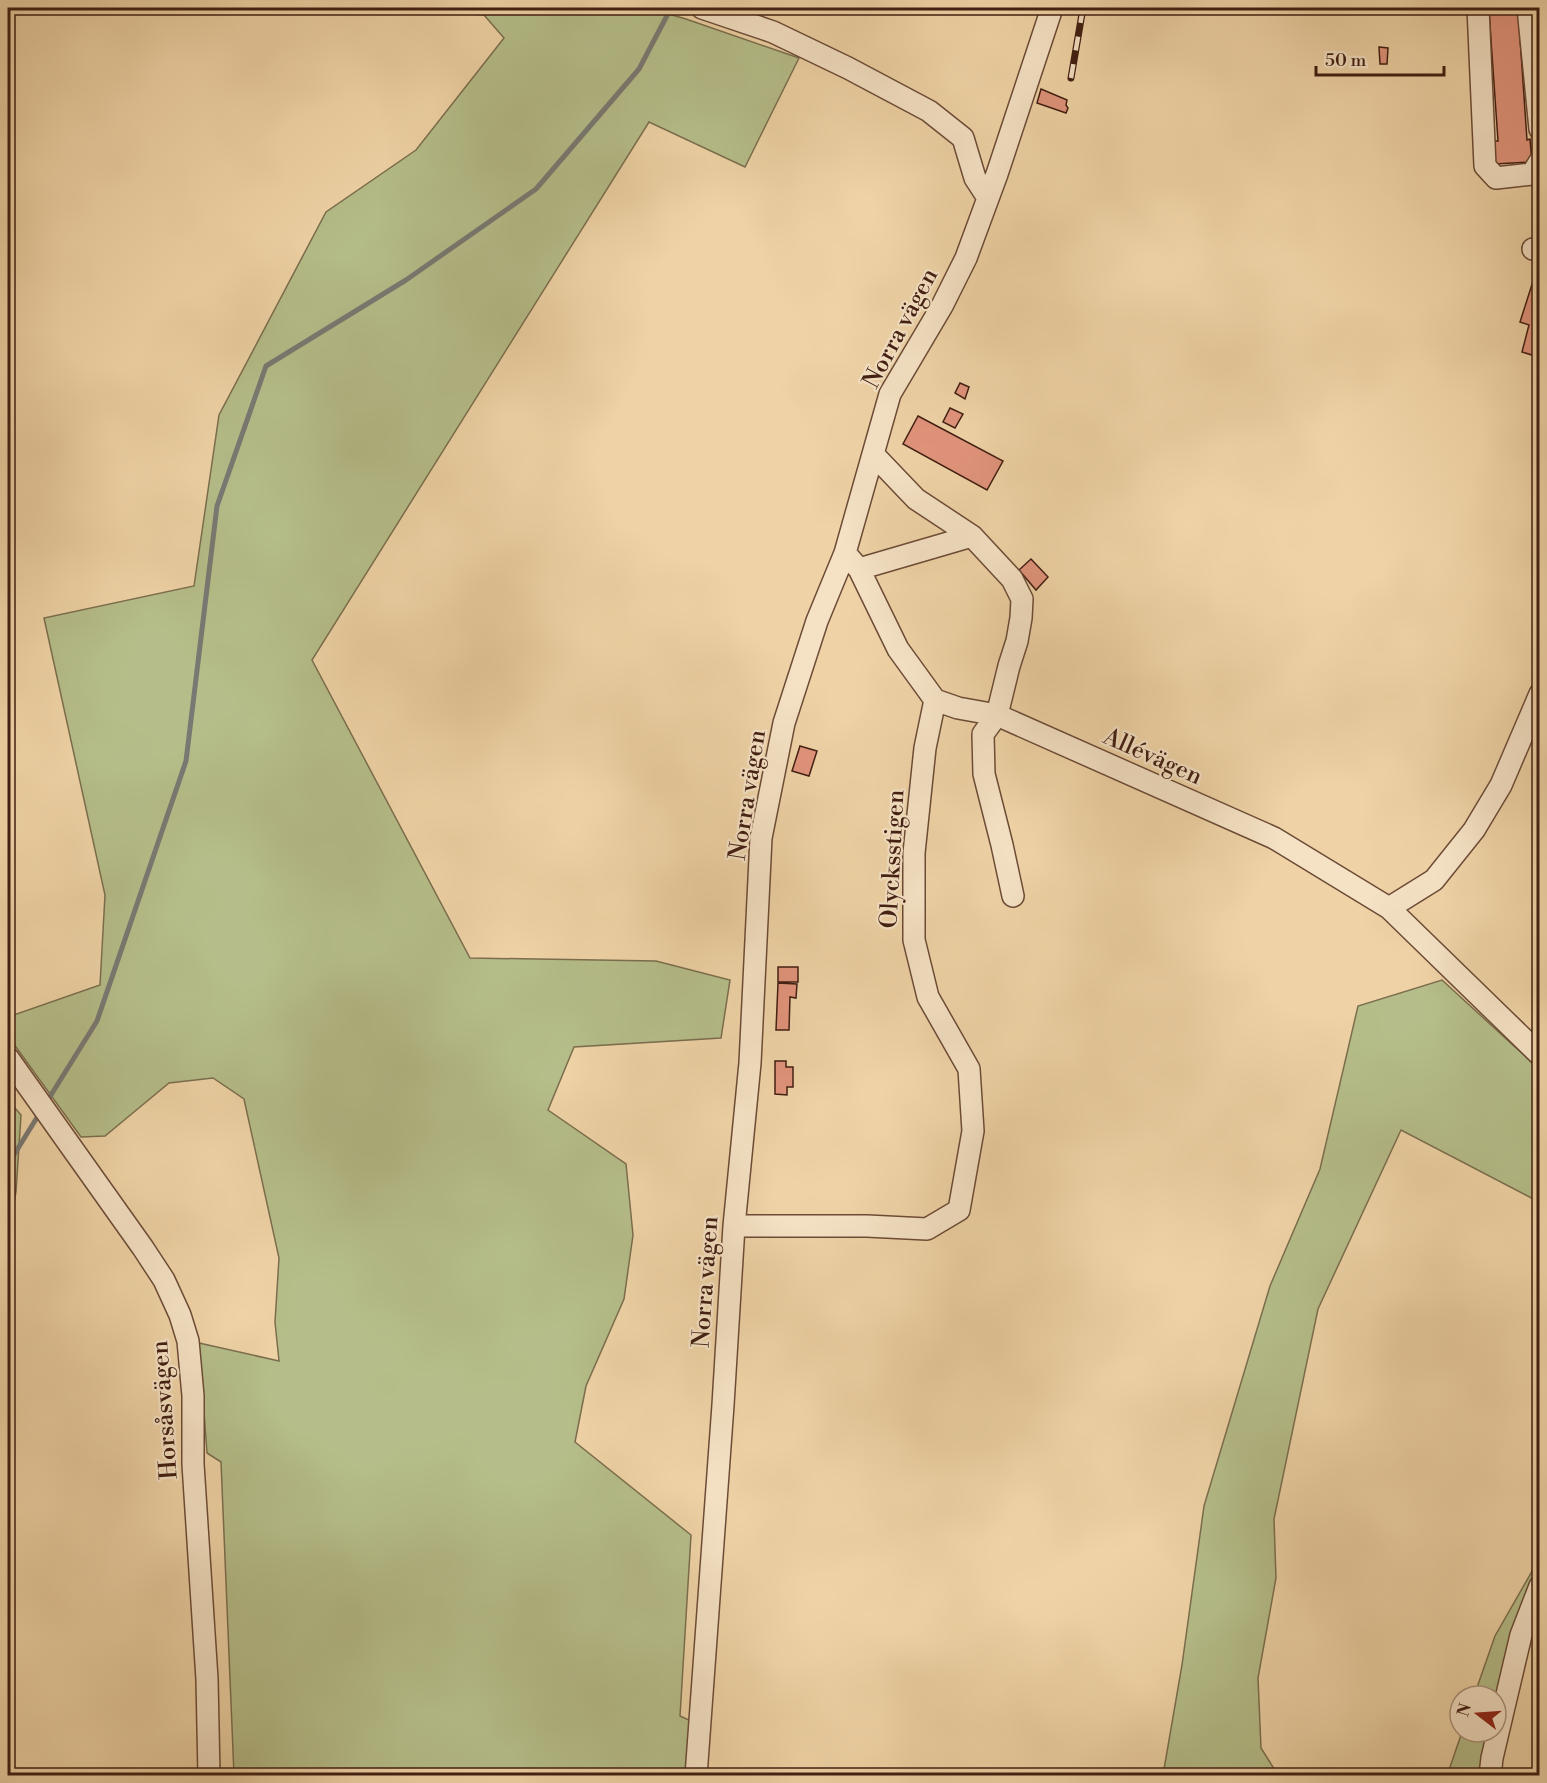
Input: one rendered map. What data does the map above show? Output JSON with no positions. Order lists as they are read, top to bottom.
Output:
{
  "streets": {
    "street": [
      "Norra vägen",
      "Allévägen",
      "Olycksstigen",
      "Horsåsvägen"
    ]
  },
  "crossings": [
    ["Norra vägen", "Olycksstigen"],
    ["Allévägen", "Olycksstigen"]
  ],
  "scale_bar": "50 m",
  "north": "left"
}
